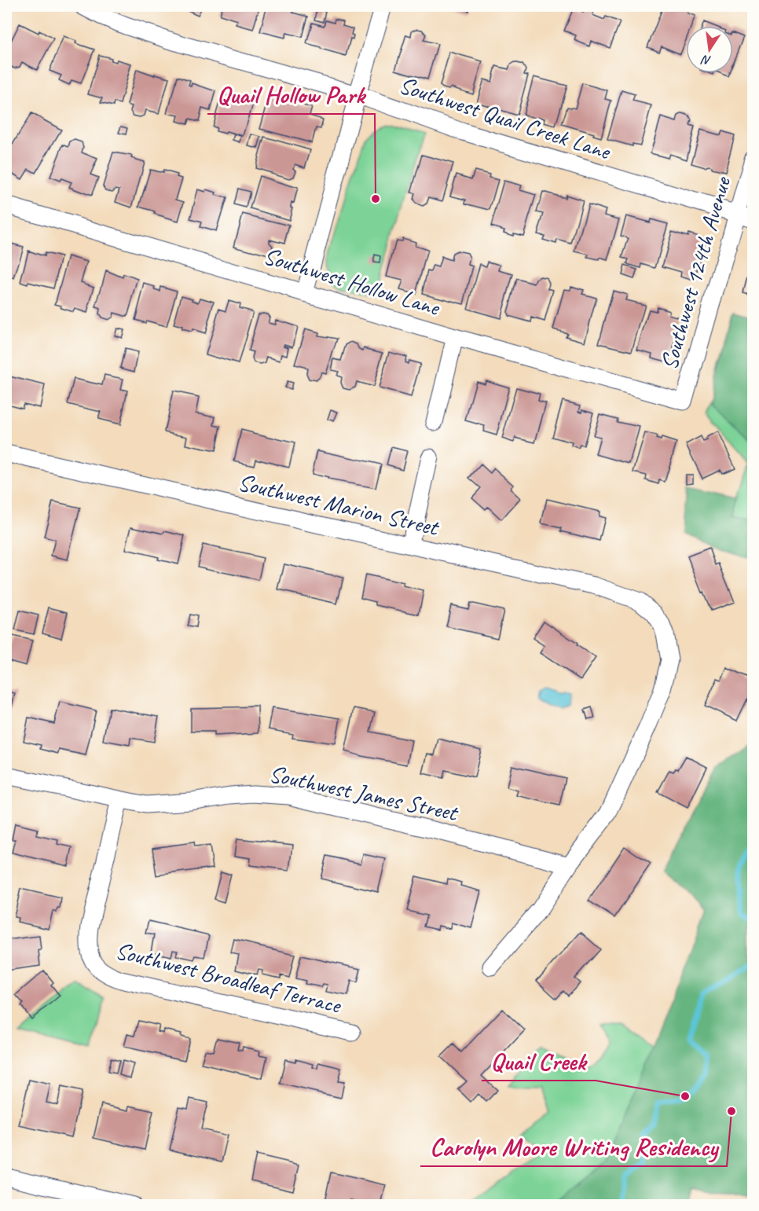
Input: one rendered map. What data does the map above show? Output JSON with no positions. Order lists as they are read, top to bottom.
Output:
{
  "streets": {
    "street": [
      "Southwest Quail Creek Lane",
      "Southwest 124th Avenue",
      "Southwest Hollow Lane",
      "Southwest Marion Street",
      "Southwest James Street",
      "Southwest Broadleaf Terrace"
    ]
  },
  "crossings": [
    ["Southwest Quail Creek Lane", "Southwest 124th Avenue"],
    ["Southwest 124th Avenue", "Southwest Hollow Lane"],
    ["Southwest Marion Street", "Southwest James Street"],
    ["Southwest James Street", "Southwest Broadleaf Terrace"]
  ],
  "places": ["Quail Hollow Park", "Quail Creek", "Carolyn Moore Writing Residency"],
  "north": "bottom"
}
